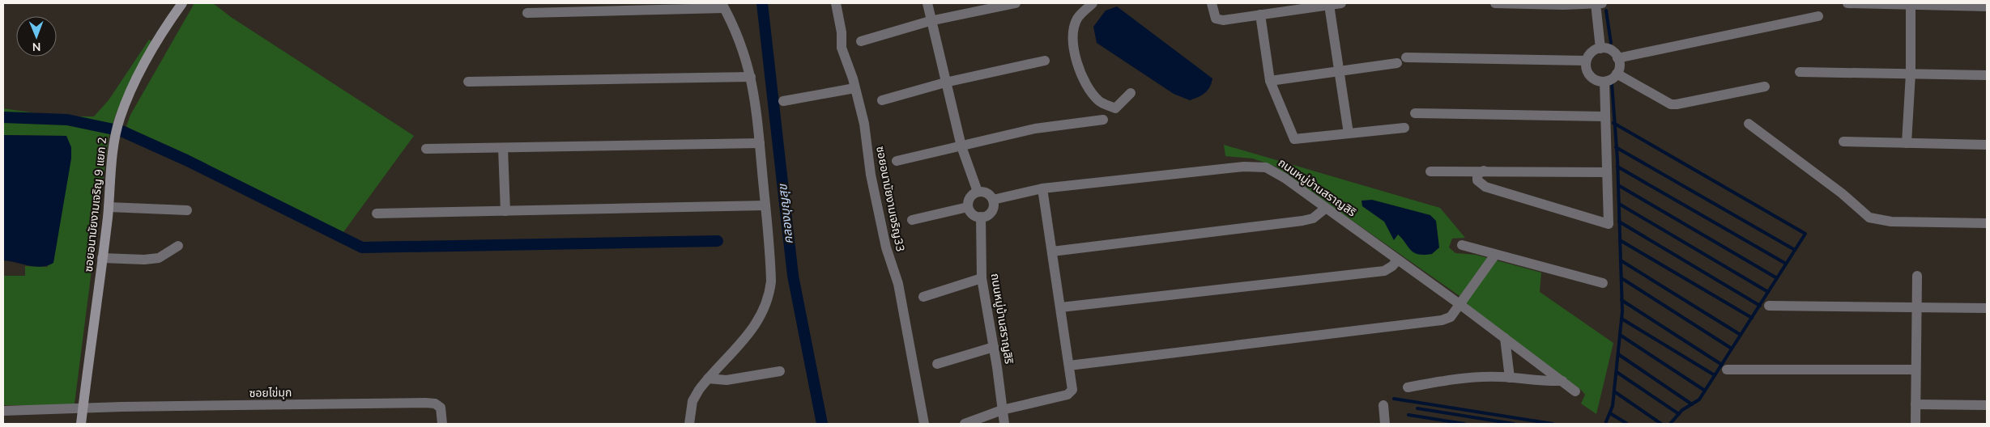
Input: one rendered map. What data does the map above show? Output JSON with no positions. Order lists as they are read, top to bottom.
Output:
{
  "streets": {
    "street": [
      "ถนนหมู่บ้านสราญสิริ",
      "ซอยอนามัยงามเจริญ33",
      "ซอยอนามัยงามเจริญ 9 แยก 2",
      "ซอยไข่มุก"
    ]
  },
  "crossings": [
    ["ซอยอนามัยงามเจริญ 9 แยก 2", "ซอยไข่มุก"]
  ],
  "water": ["คลองบุญสุข"],
  "north": "bottom"
}
